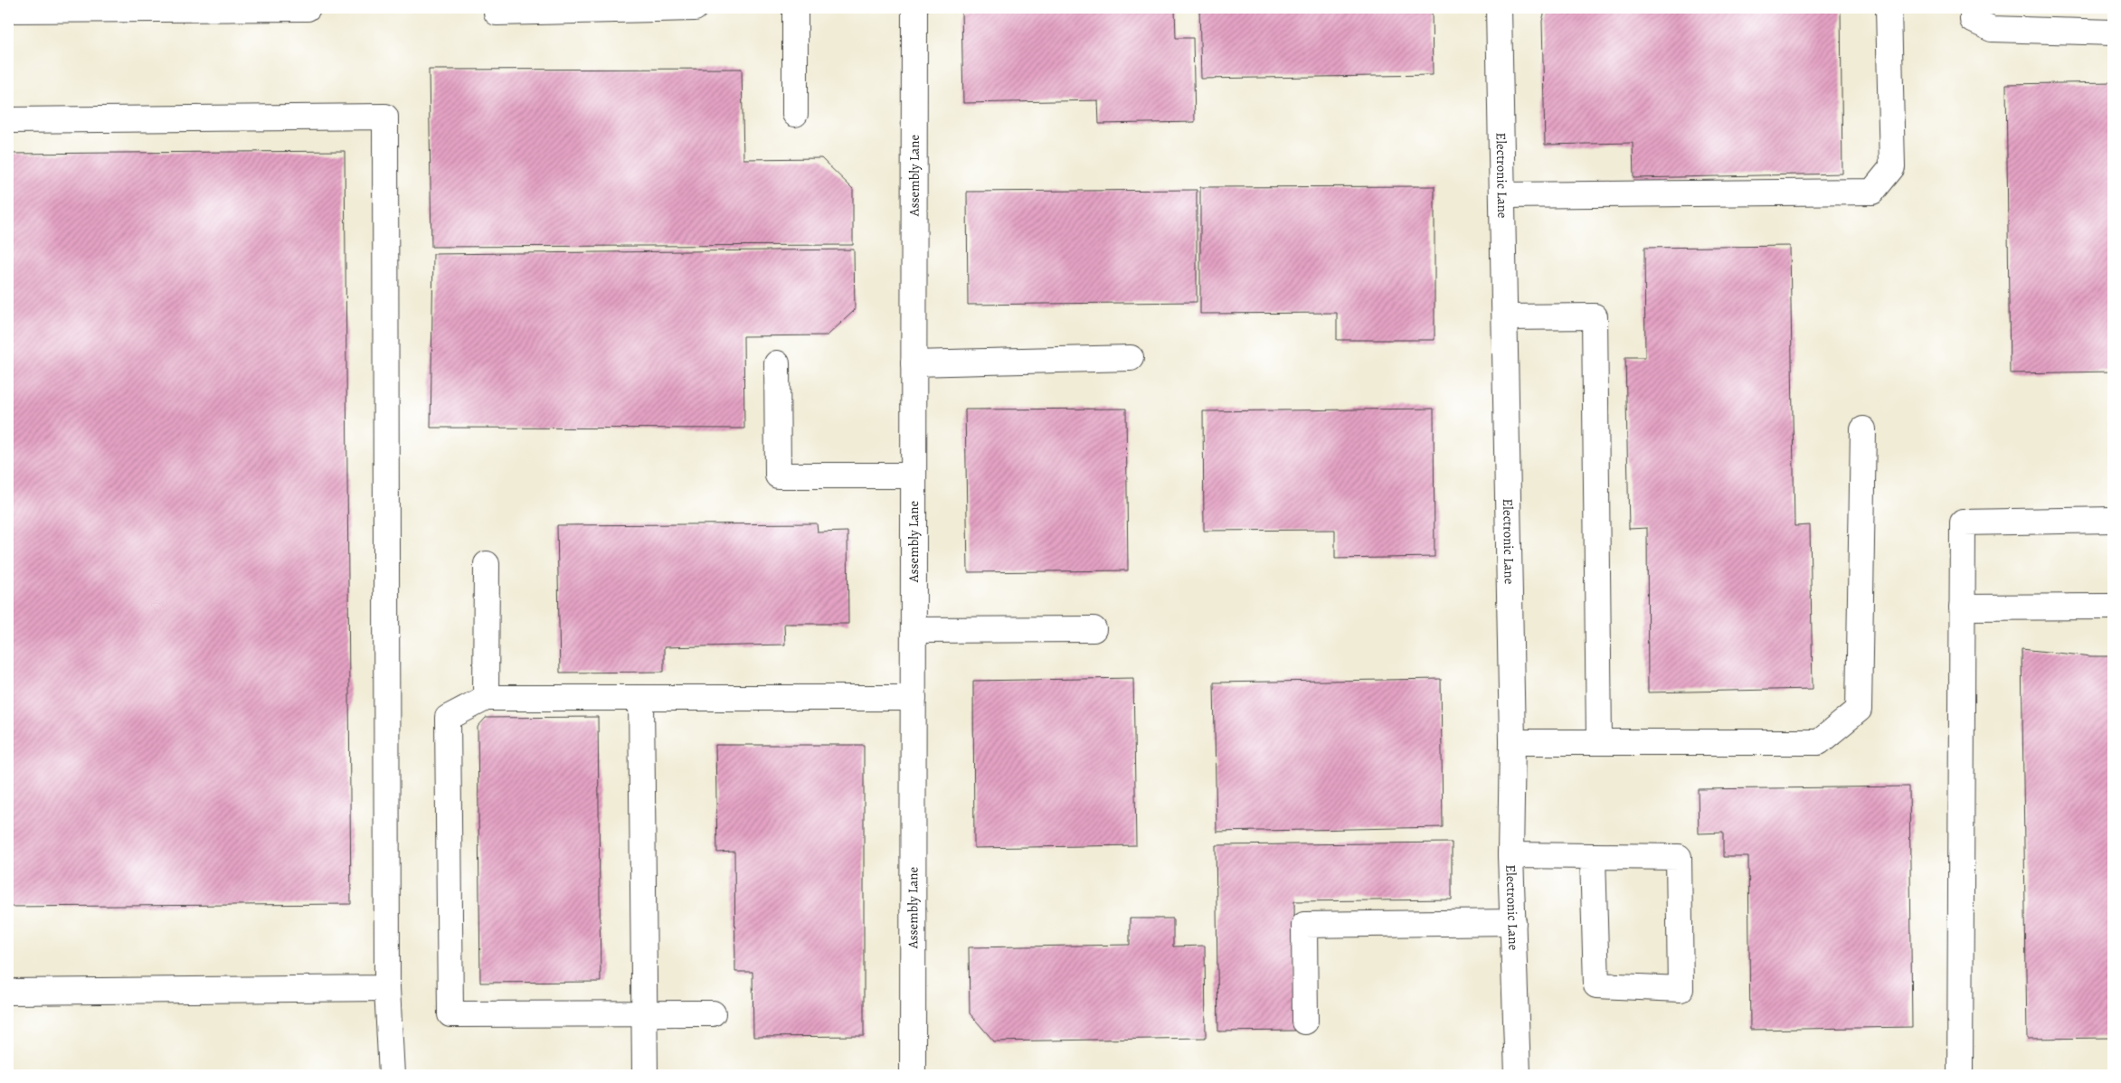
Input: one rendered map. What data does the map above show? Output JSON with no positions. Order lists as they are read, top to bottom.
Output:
{
  "streets": {
    "street": ["Assembly Lane", "Electronic Lane"]
  }
}
